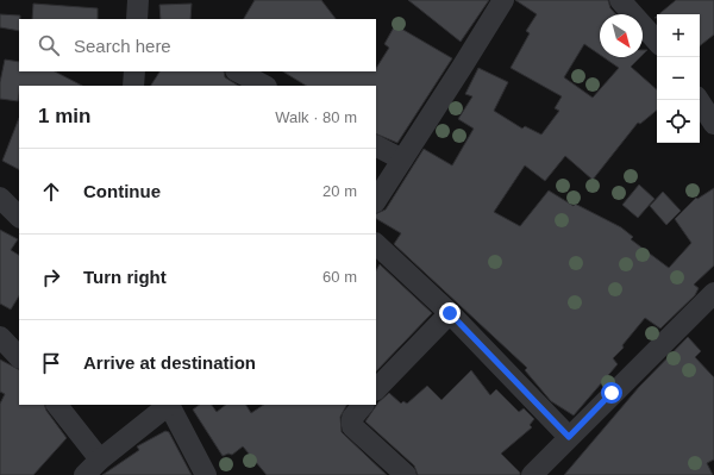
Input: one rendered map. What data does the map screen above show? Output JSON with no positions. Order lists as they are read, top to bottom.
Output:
{
  "north": "bottom right",
  "page": {
    "map_buttons": ["+", "−"],
    "search": "Search here",
    "heading": ["1 min", "Walk · 80 m"],
    "list": [
      ["Continue", "20 m"],
      ["Turn right", "60 m"],
      "Arrive at destination"
    ]
  }
}
